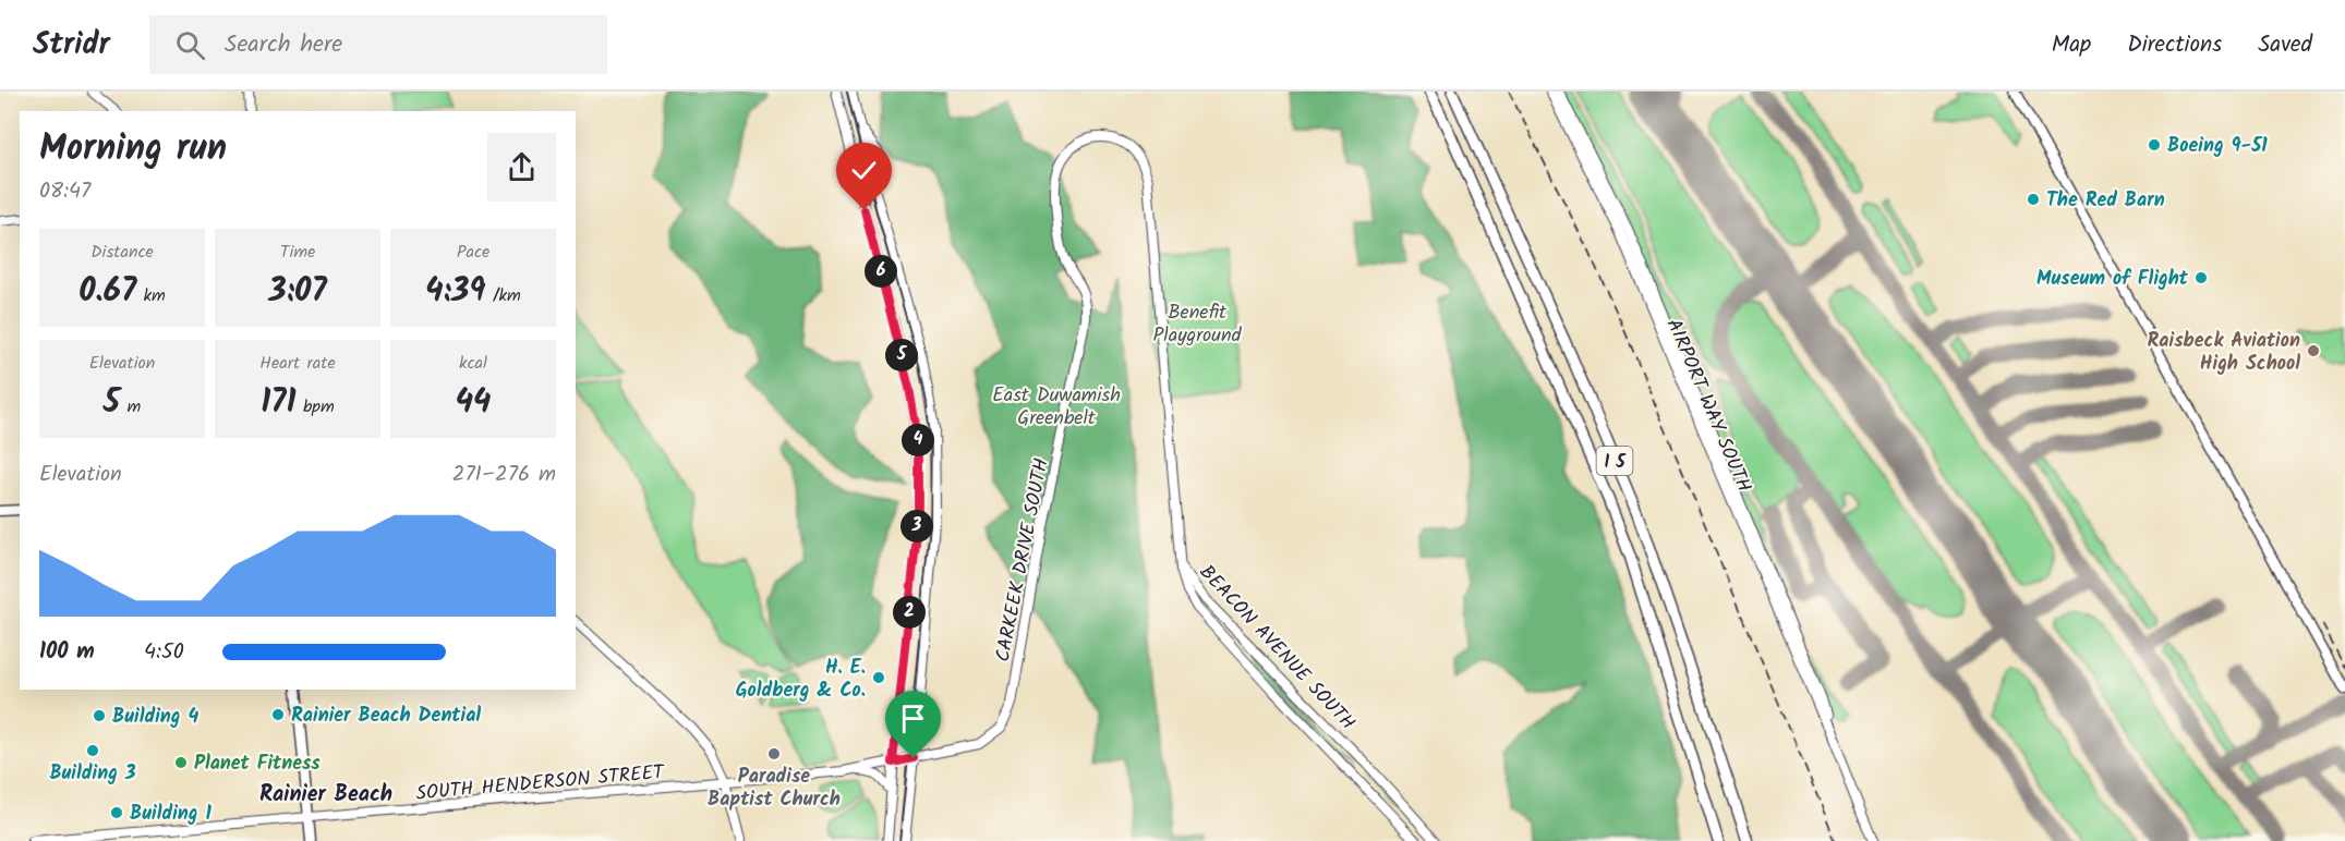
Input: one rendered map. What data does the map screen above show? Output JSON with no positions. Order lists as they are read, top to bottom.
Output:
{
  "streets": {
    "highway": ["I 5"],
    "main road": [
      "AIRPORT WAY SOUTH",
      "CARKEEK DRIVE SOUTH",
      "BEACON AVENUE SOUTH",
      "SOUTH HENDERSON STREET"
    ]
  },
  "crossings": [
    ["CARKEEK DRIVE SOUTH", "BEACON AVENUE SOUTH"],
    ["CARKEEK DRIVE SOUTH", "SOUTH HENDERSON STREET"]
  ],
  "districts": ["Rainier Beach"],
  "parks": ["Benefit Playground", "East Duwamish Greenbelt"],
  "places": [
    "Boeing 9-51",
    "The Red Barn",
    "Museum of Flight",
    "Raisbeck Aviation High School",
    "H. E. Goldberg & Co.",
    "Rainier Beach Dential",
    "Building 4",
    "Building 3",
    "Paradise Baptist Church",
    "Planet Fitness",
    "Building 1"
  ],
  "page": {
    "header": "Stridr",
    "search": "Search here",
    "nav": ["Map", "Directions", "Saved"],
    "heading": ["Morning run", "08:47"],
    "stats": [
      ["Distance", "0.67 km"],
      ["Time", "3:07"],
      ["Pace", "4:39 /km"],
      ["Elevation", "5 m"],
      ["Heart rate", "171 bpm"],
      ["kcal", "44"]
    ],
    "pins": [
      "6",
      "5",
      "4",
      "3",
      "2"
    ],
    "chart": ["Elevation", "271–276 m"],
    "list": [
      {
        "name": "100 m",
        "note": "4:50"
      }
    ]
  }
}
